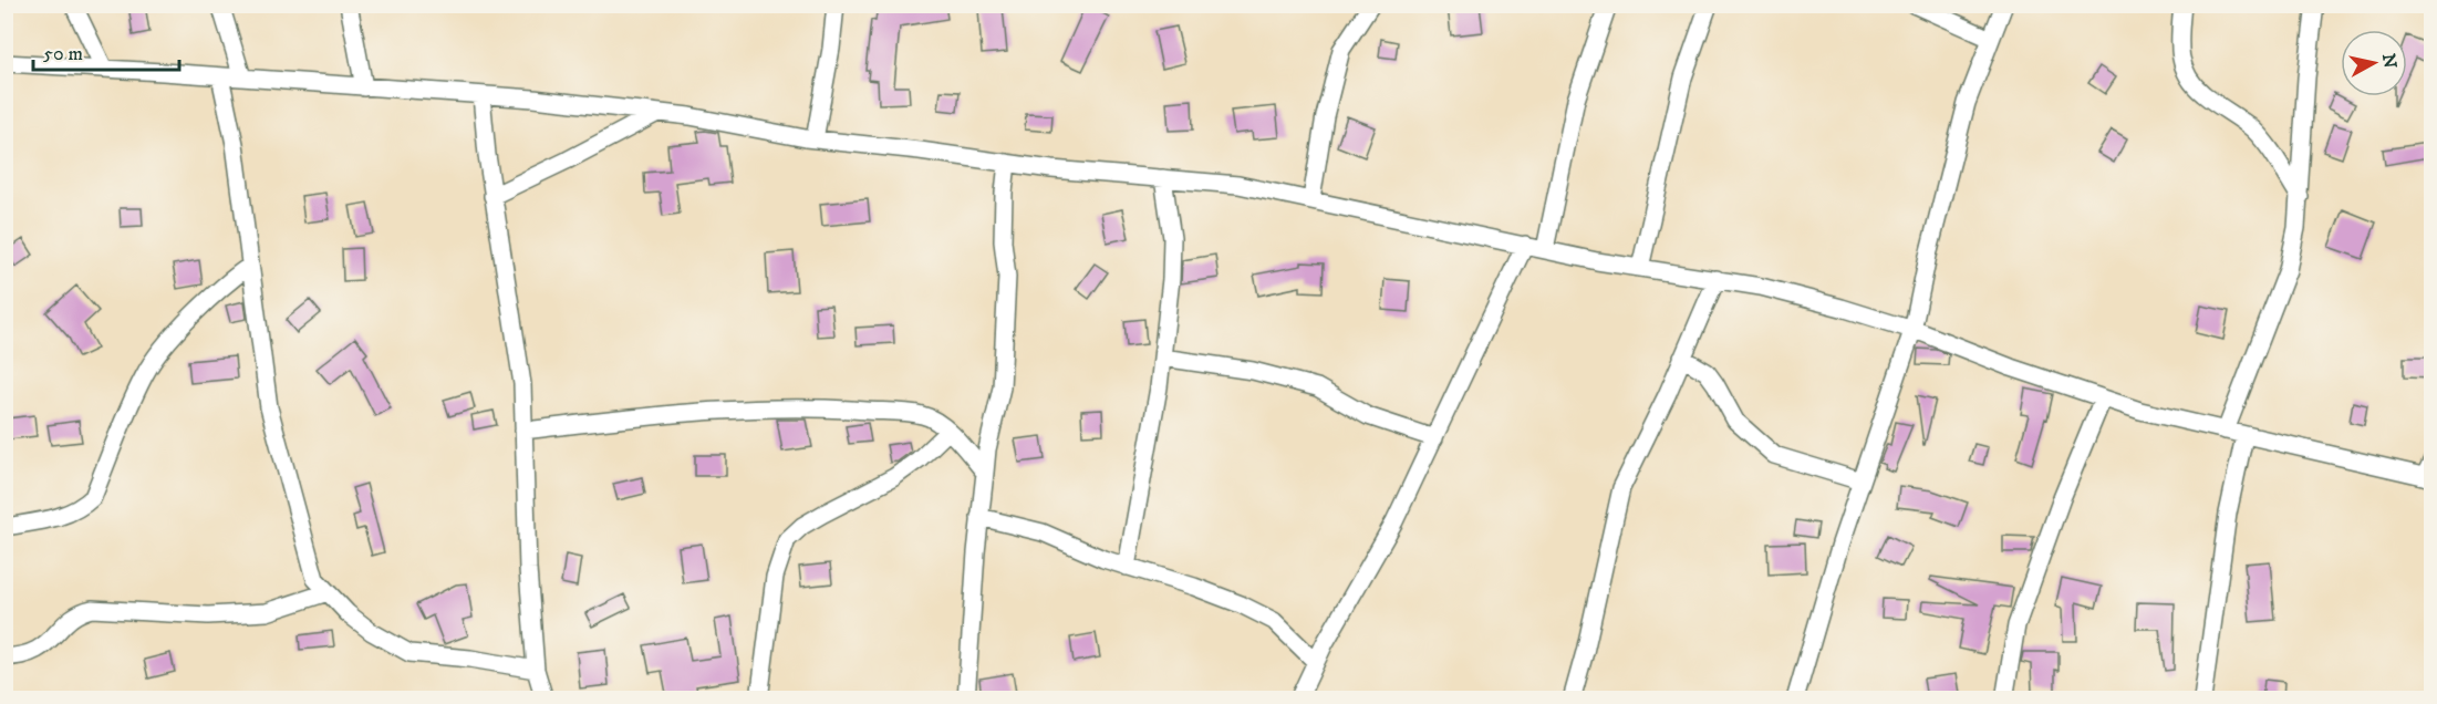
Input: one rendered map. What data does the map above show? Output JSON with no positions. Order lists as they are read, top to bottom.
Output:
{
  "scale_bar": "50 m",
  "north": "right"
}
